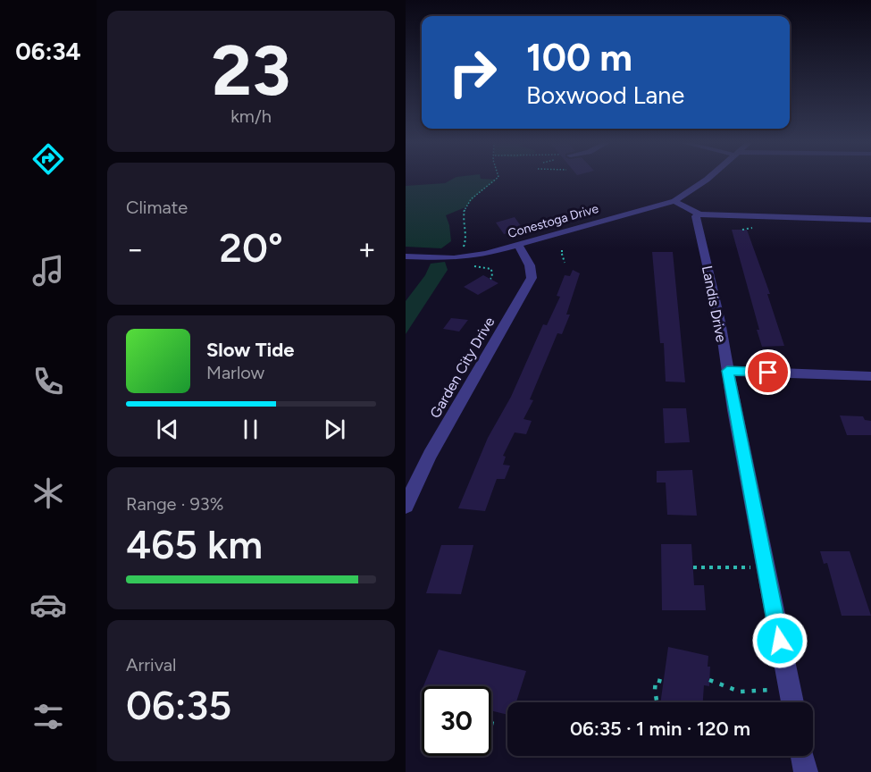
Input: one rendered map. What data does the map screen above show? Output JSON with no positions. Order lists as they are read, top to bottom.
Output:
{
  "streets": {
    "street": ["Conestoga Drive", "Landis Drive", "Garden City Drive"]
  },
  "crossings": [
    ["Conestoga Drive", "Garden City Drive"]
  ],
  "page": {
    "tabs": "06:34",
    "tile": [
      ["23", "km/h"],
      "Climate",
      ["Range · 93%", "465 km"],
      ["Arrival", "06:35"]
    ],
    "turn": ["100 m", "Boxwood Lane"],
    "heat": ["−", "20°", "+"],
    "song": ["Slow Tide", "Marlow"],
    "limit": "30",
    "trip": "06:35 · 1 min · 120 m"
  }
}
